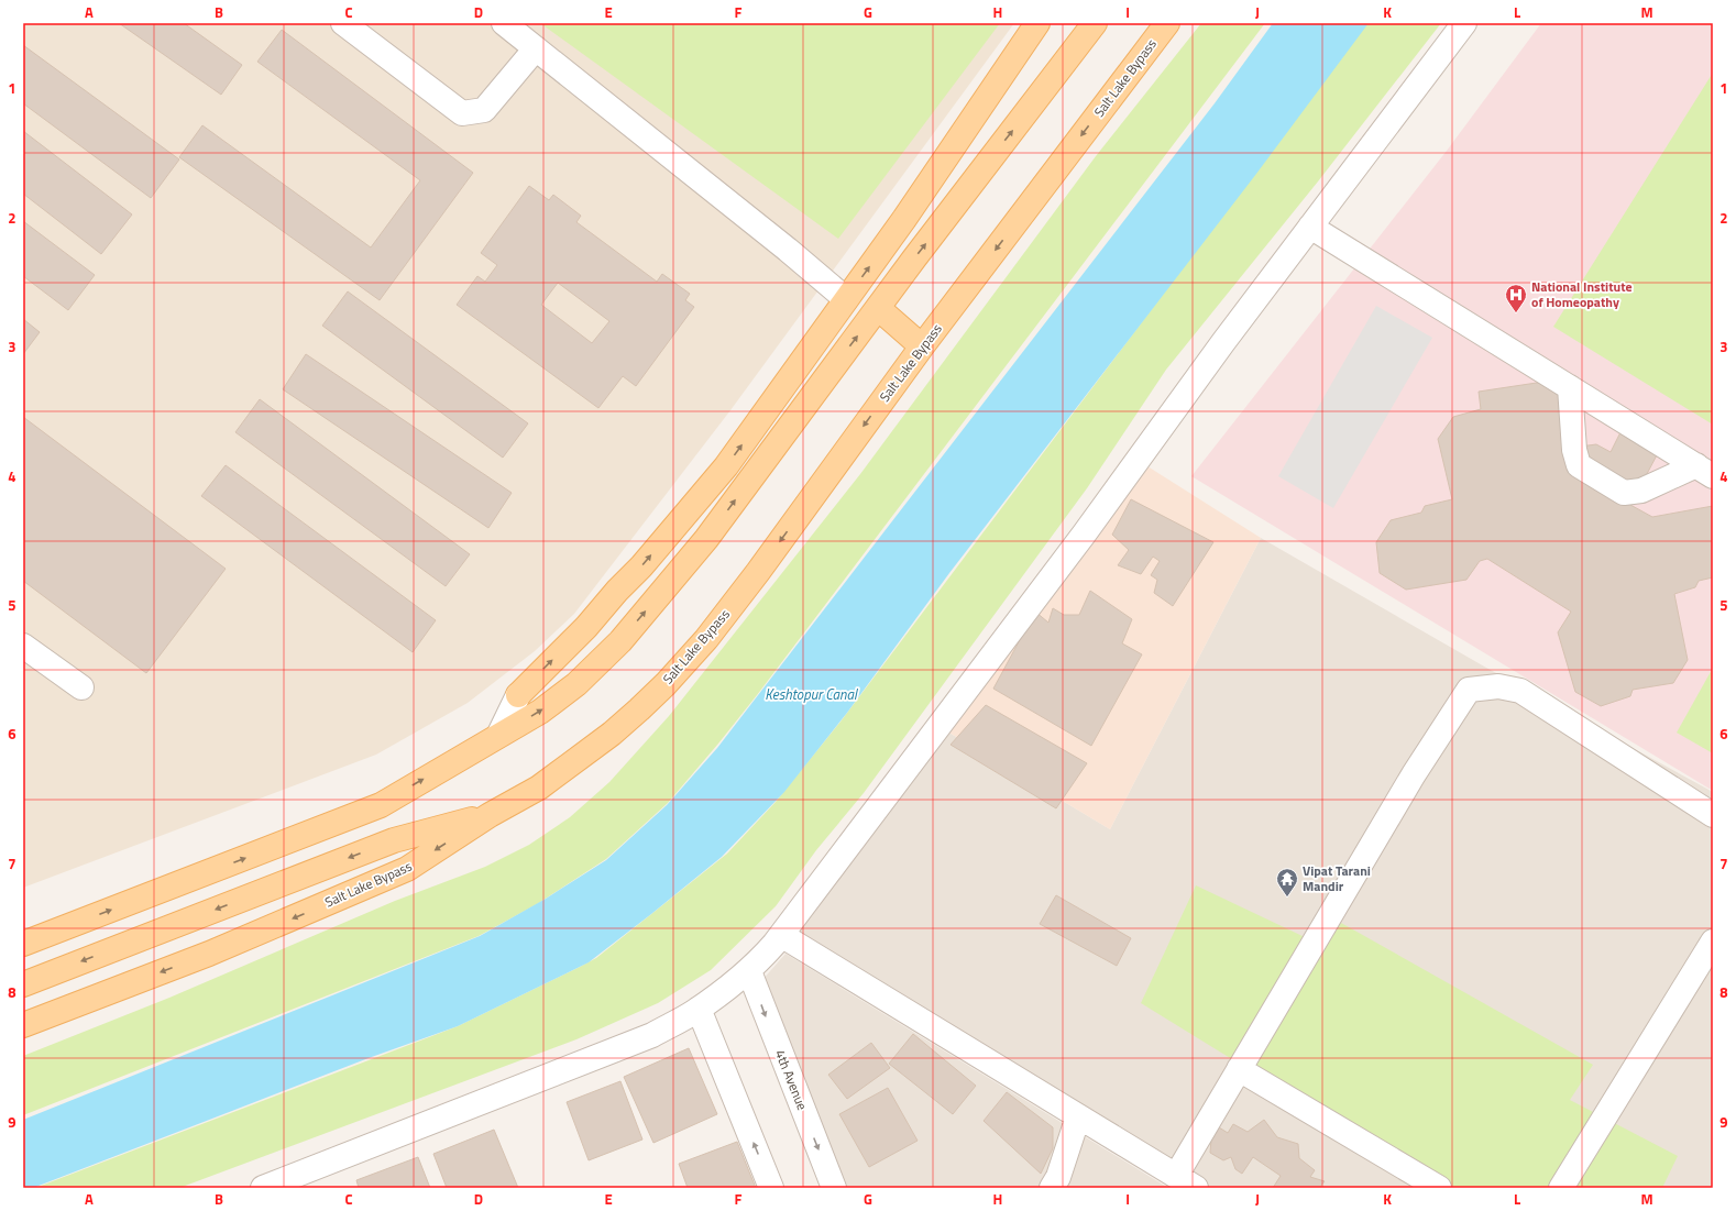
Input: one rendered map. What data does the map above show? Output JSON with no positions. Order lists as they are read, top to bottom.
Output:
{
  "streets": {
    "main road": ["Salt Lake Bypass"],
    "street": ["4th Avenue"]
  },
  "water": ["Keshtopur Canal"],
  "places": {
    "hospital": ["National Institute of Homeopathy"],
    "temple": ["Vipat Tarani Mandir"]
  },
  "grid": {
    "columns": [
      "A",
      "B",
      "C",
      "D",
      "E",
      "F",
      "G",
      "H",
      "I",
      "J",
      "K",
      "L",
      "M"
    ],
    "rows": [
      "1",
      "2",
      "3",
      "4",
      "5",
      "6",
      "7",
      "8",
      "9"
    ]
  }
}
